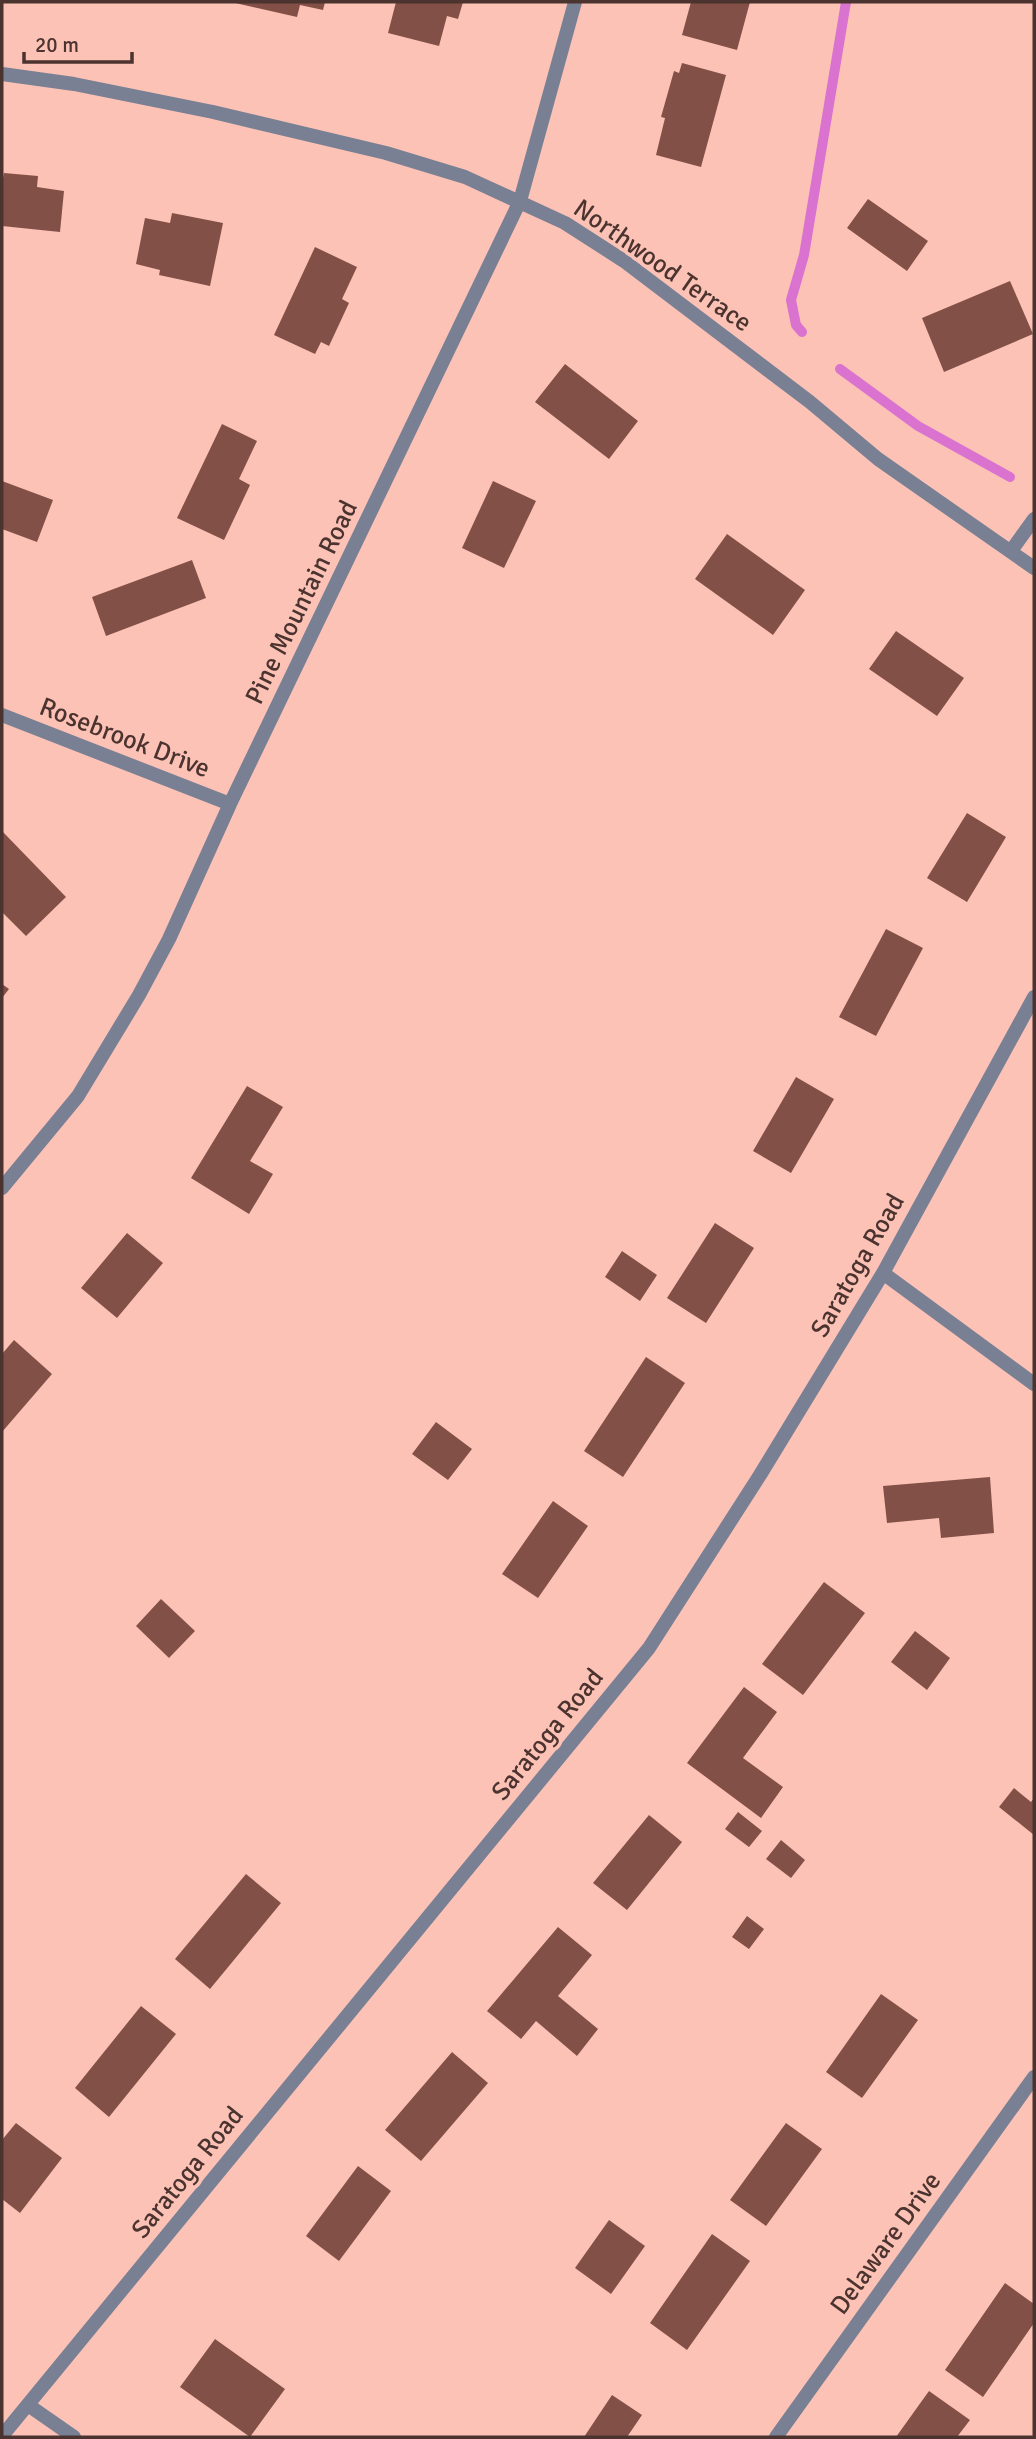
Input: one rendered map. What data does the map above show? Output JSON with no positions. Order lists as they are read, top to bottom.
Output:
{
  "streets": {
    "street": [
      "Northwood Terrace",
      "Pine Mountain Road",
      "Rosebrook Drive",
      "Saratoga Road",
      "Delaware Drive"
    ]
  },
  "crossings": [
    ["Northwood Terrace", "Pine Mountain Road"],
    ["Pine Mountain Road", "Rosebrook Drive"]
  ],
  "scale_bar": "20 m"
}
